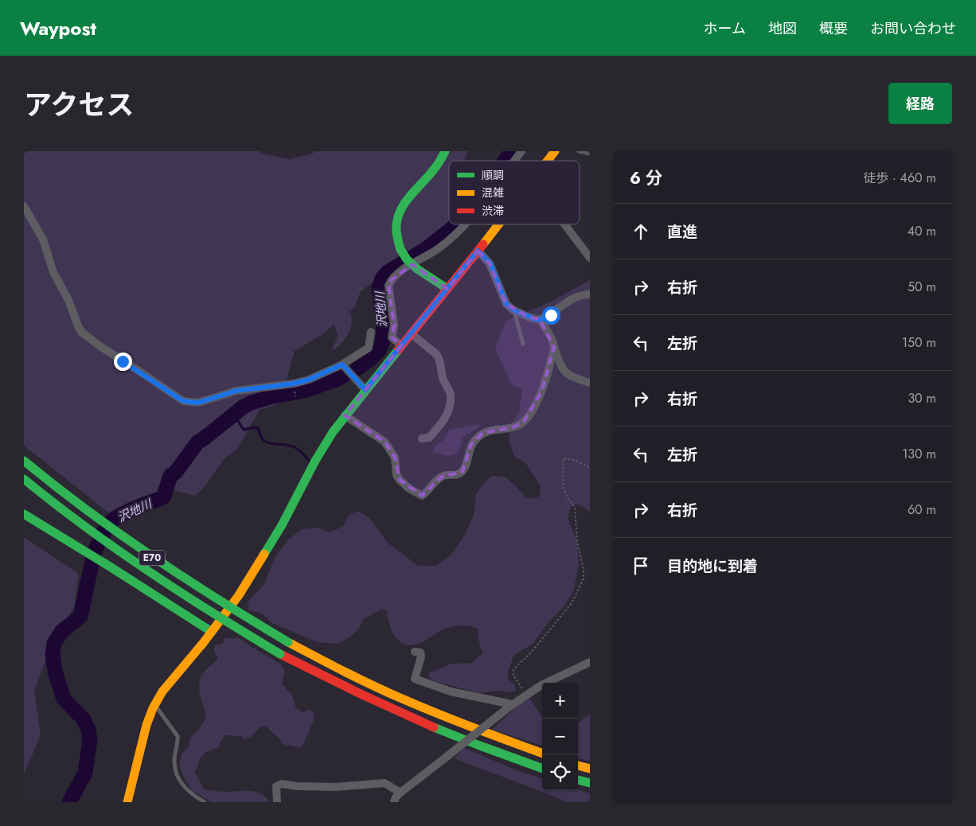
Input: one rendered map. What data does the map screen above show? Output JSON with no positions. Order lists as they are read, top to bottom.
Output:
{
  "streets": {
    "main road": ["E70"]
  },
  "water": ["沢地川"],
  "legend": ["順調", "混雑", "渋滞"],
  "page": {
    "header": "Waypost",
    "nav": [
      "ホーム",
      "地図",
      "概要",
      "お問い合わせ"
    ],
    "title": "アクセス",
    "buttons": "経路",
    "heading": ["6 分", "徒歩 · 460 m"],
    "list": [
      ["直進", "40 m"],
      ["右折", "50 m"],
      ["左折", "150 m"],
      ["右折", "30 m"],
      ["左折", "130 m"],
      ["右折", "60 m"],
      "目的地に到着"
    ],
    "map_buttons": ["+", "−"]
  }
}
